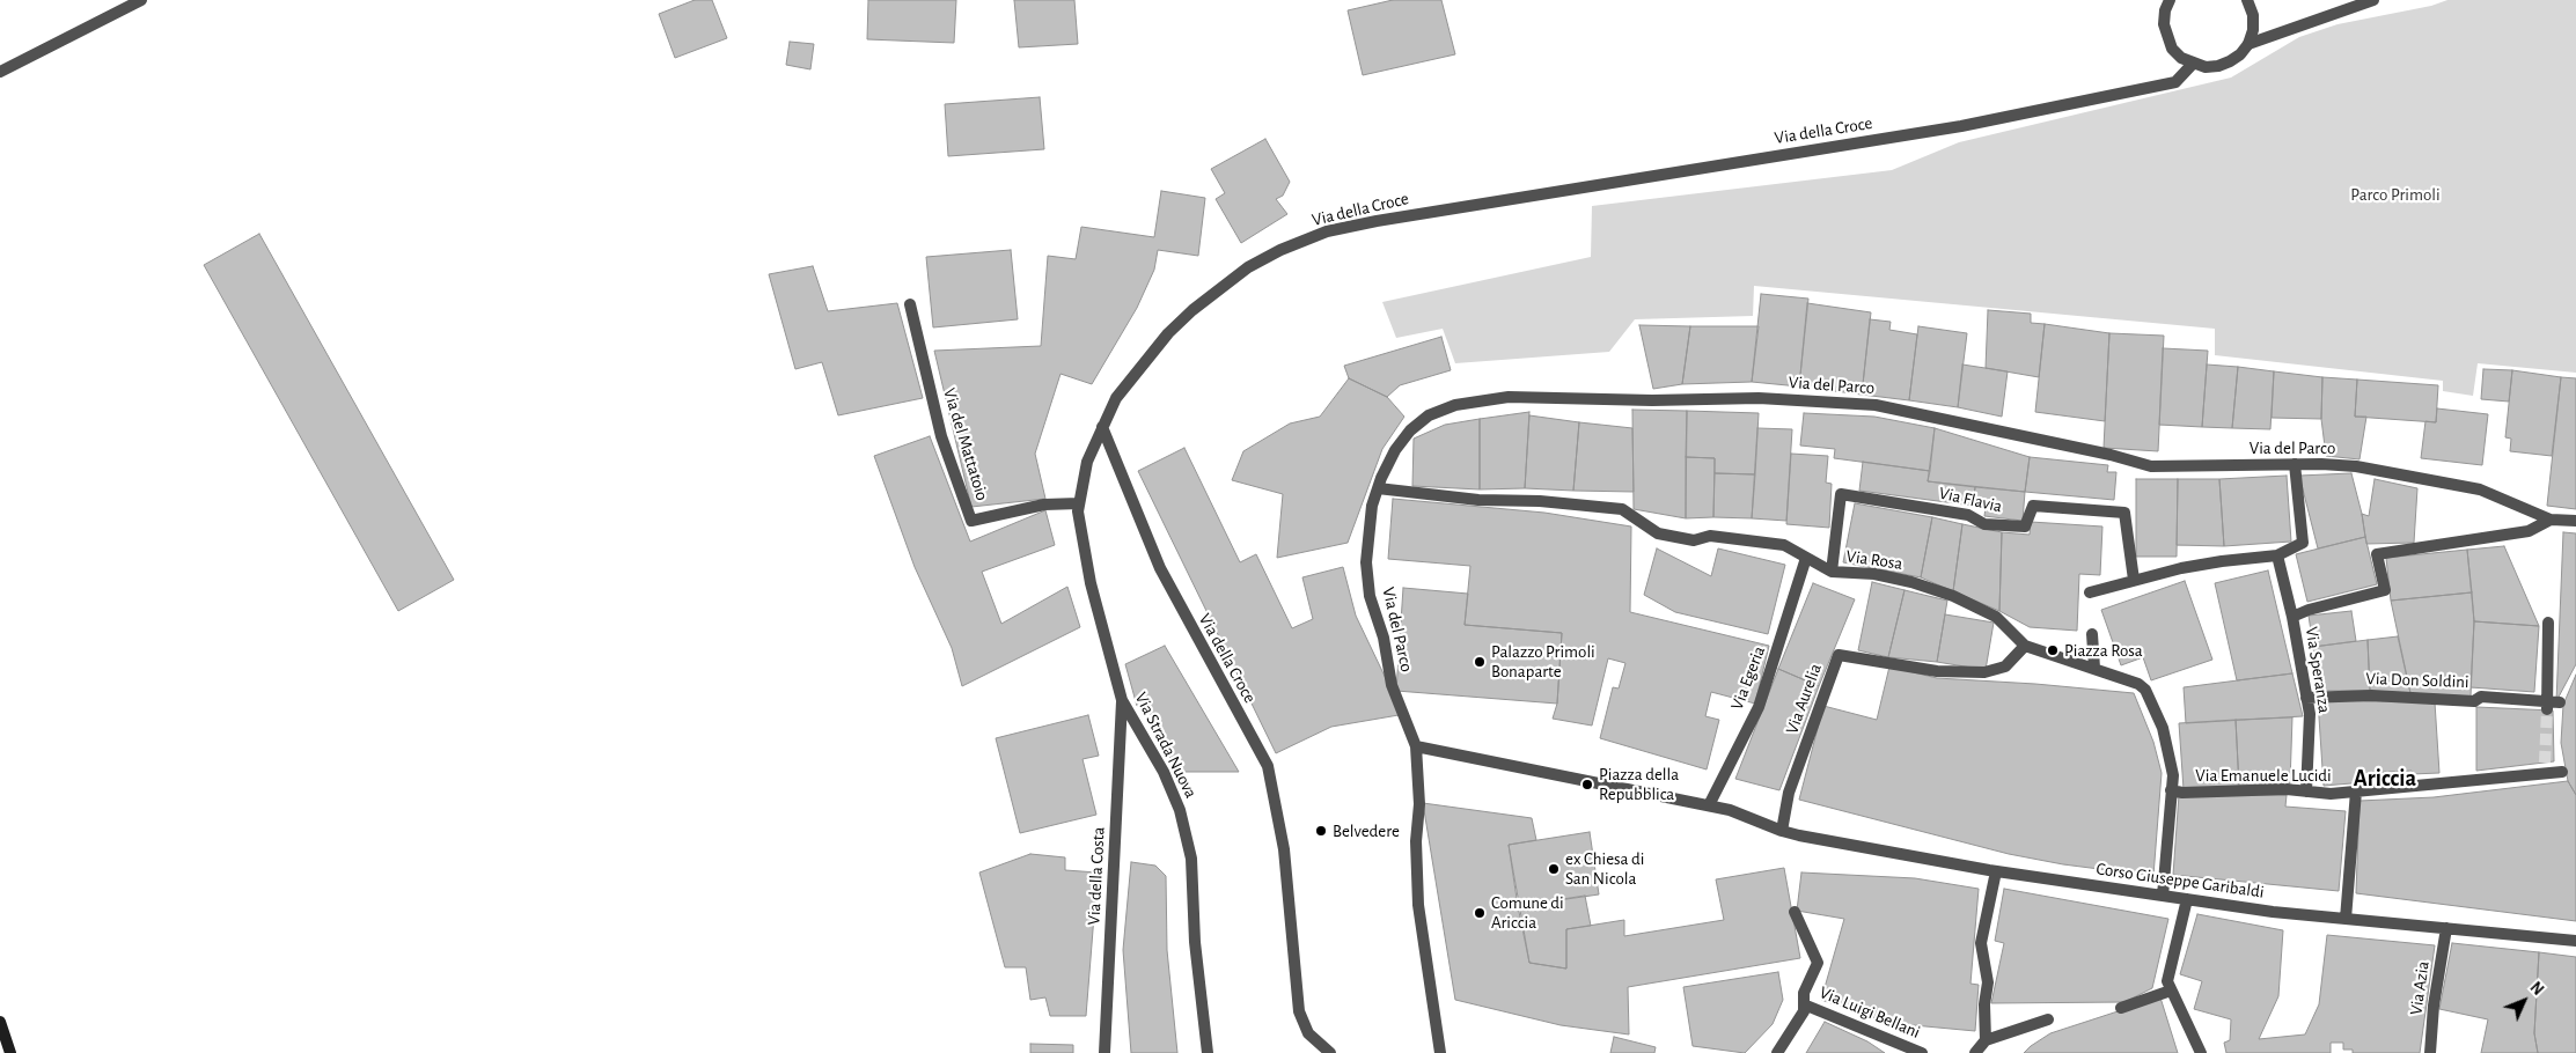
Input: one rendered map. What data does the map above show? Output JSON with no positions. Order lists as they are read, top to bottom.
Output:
{
  "streets": {
    "street": [
      "Via della Croce",
      "Via del Parco",
      "Via del Mattatoio",
      "Via Flavia",
      "Via Rosa",
      "Via Speranza",
      "Via Egeria",
      "Via Don Soldini",
      "Via Aurelia",
      "Via Strada Nuova",
      "Via Emanuele Lucidi",
      "Via della Costa",
      "Corso Giuseppe Garibaldi",
      "Via Azia",
      "Via Luigi Bellani"
    ]
  },
  "crossings": [
    ["Via della Croce", "Via Strada Nuova"],
    ["Via del Parco", "Via Rosa"],
    ["Via del Mattatoio", "Via Strada Nuova"],
    ["Via Flavia", "Via Rosa"],
    ["Via Rosa", "Via Egeria"],
    ["Via Rosa", "Via Aurelia"],
    ["Via Rosa", "Via Emanuele Lucidi"],
    ["Via Rosa", "Corso Giuseppe Garibaldi"],
    ["Via Speranza", "Via Don Soldini"],
    ["Via Speranza", "Via Emanuele Lucidi"],
    ["Via Aurelia", "Corso Giuseppe Garibaldi"],
    ["Via Strada Nuova", "Via della Costa"],
    ["Via Emanuele Lucidi", "Corso Giuseppe Garibaldi"],
    ["Corso Giuseppe Garibaldi", "Via Azia"]
  ],
  "districts": ["Ariccia"],
  "parks": ["Parco Primoli"],
  "places": [
    "Piazza Rosa",
    "Palazzo Primoli Bonaparte",
    "Piazza della Repubblica",
    "Belvedere",
    "ex Chiesa di San Nicola",
    "Comune di Ariccia"
  ],
  "north": "top right"
}
